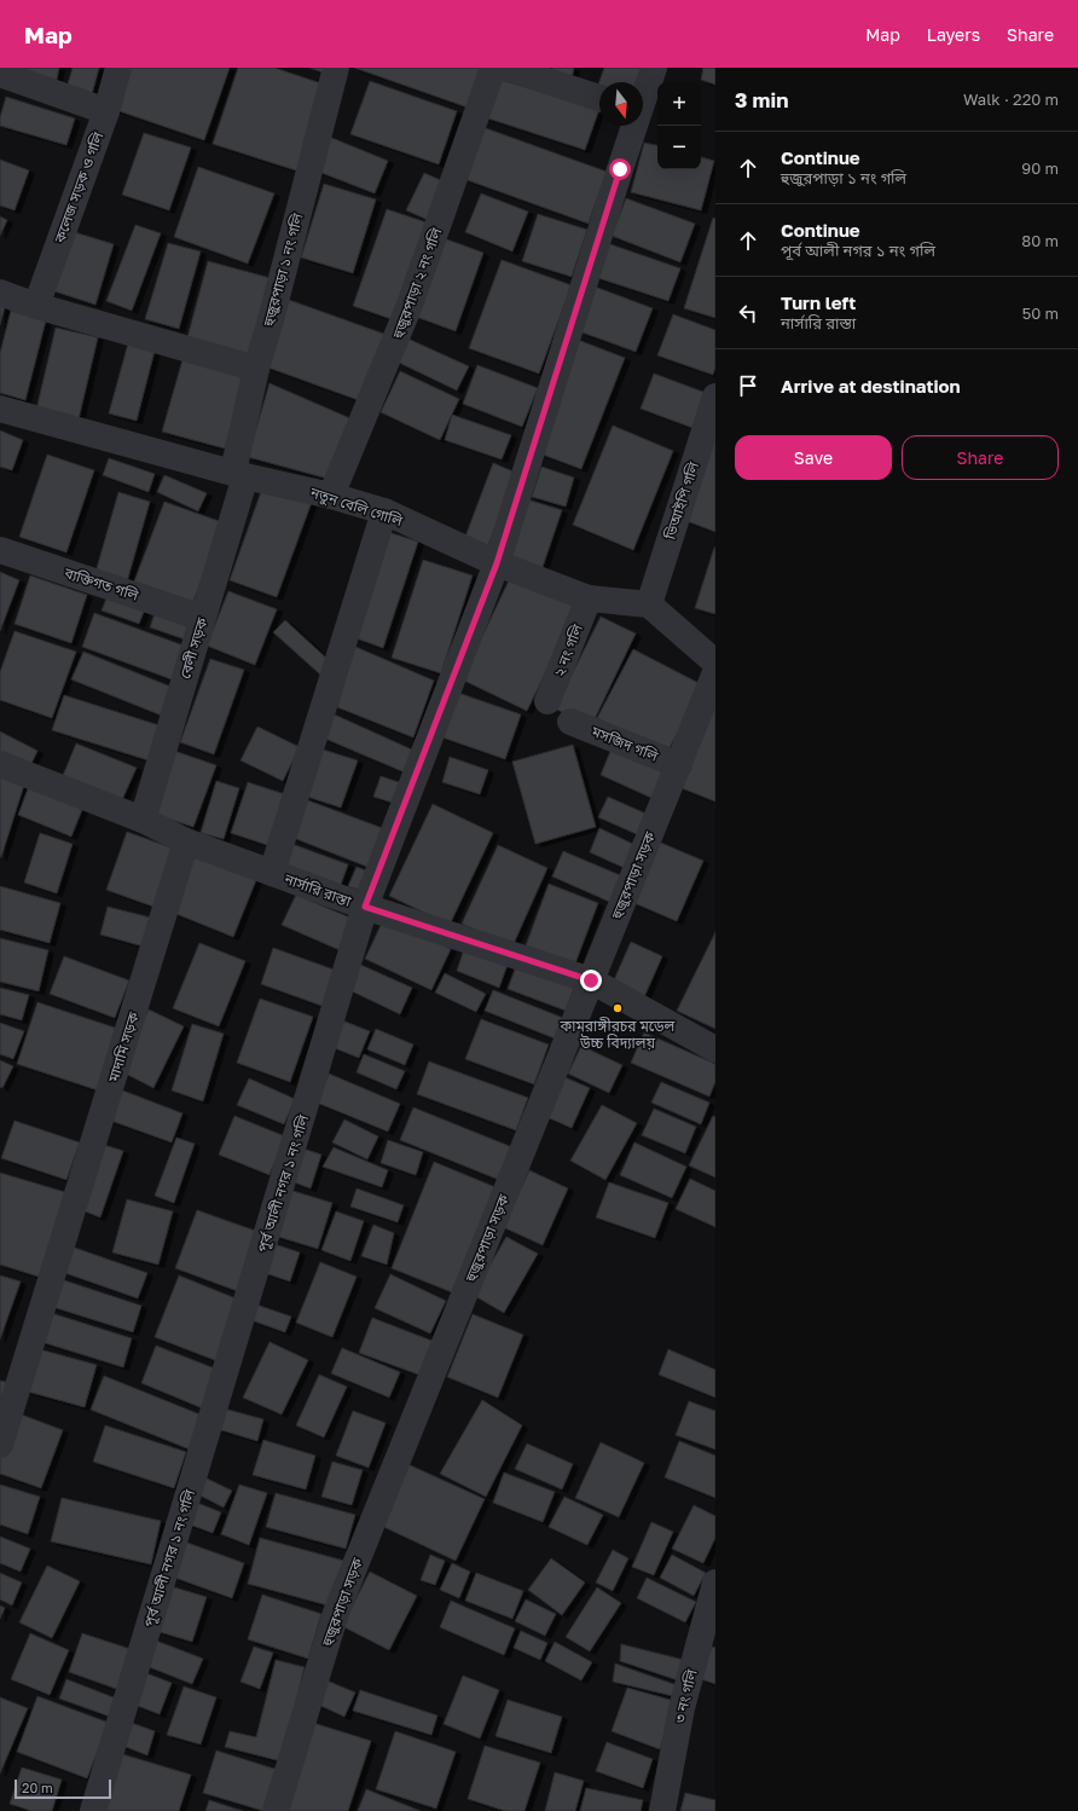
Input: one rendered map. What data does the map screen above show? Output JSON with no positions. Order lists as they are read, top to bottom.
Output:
{
  "streets": {
    "street": [
      "কলেজ সড়ক ও গলি",
      "হুজুরপাড়া ১ নং গলি",
      "হুজুরপাড়া ২ নং গলি",
      "ভিআইপি গলি",
      "নতুন বেলি গোলি",
      "ব্যক্তিগত গলি",
      "বেলী সড়ক",
      "২ নং গলি",
      "মসজিদ গলি",
      "হুজুরপাড়া সড়ক",
      "নার্সারি রাস্তা",
      "মাদামি সড়ক",
      "পূর্ব আলী নগর ১ নং গলি",
      "৩ নং গলি"
    ]
  },
  "crossings": [
    ["হুজুরপাড়া ১ নং গলি", "নতুন বেলি গোলি"],
    ["হুজুরপাড়া ১ নং গলি", "বেলী সড়ক"],
    ["হুজুরপাড়া ২ নং গলি", "নতুন বেলি গোলি"],
    ["ভিআইপি গলি", "নতুন বেলি গোলি"],
    ["নতুন বেলি গোলি", "বেলী সড়ক"],
    ["নতুন বেলি গোলি", "২ নং গলি"],
    ["নতুন বেলি গোলি", "পূর্ব আলী নগর ১ নং গলি"],
    ["ব্যক্তিগত গলি", "বেলী সড়ক"],
    ["মসজিদ গলি", "হুজুরপাড়া সড়ক"],
    ["হুজুরপাড়া সড়ক", "নার্সারি রাস্তা"],
    ["নার্সারি রাস্তা", "মাদামি সড়ক"],
    ["নার্সারি রাস্তা", "পূর্ব আলী নগর ১ নং গলি"]
  ],
  "places": ["কামরাঙ্গীরচর মডেল উচ্চ বিদ্যালয়"],
  "scale_bar": "20 m",
  "north": "bottom",
  "page": {
    "header": "Map",
    "nav": ["Map", "Layers", "Share"],
    "heading": ["3 min", "Walk · 220 m"],
    "map_buttons": ["+", "−"],
    "list": [
      ["Continue", "হুজুরপাড়া ১ নং গলি", "90 m"],
      ["Continue", "পূর্ব আলী নগর ১ নং গলি", "80 m"],
      ["Turn left", "নার্সারি রাস্তা", "50 m"],
      "Arrive at destination"
    ],
    "buttons": ["Save", "Share"],
    "scale": "20 m"
  }
}
